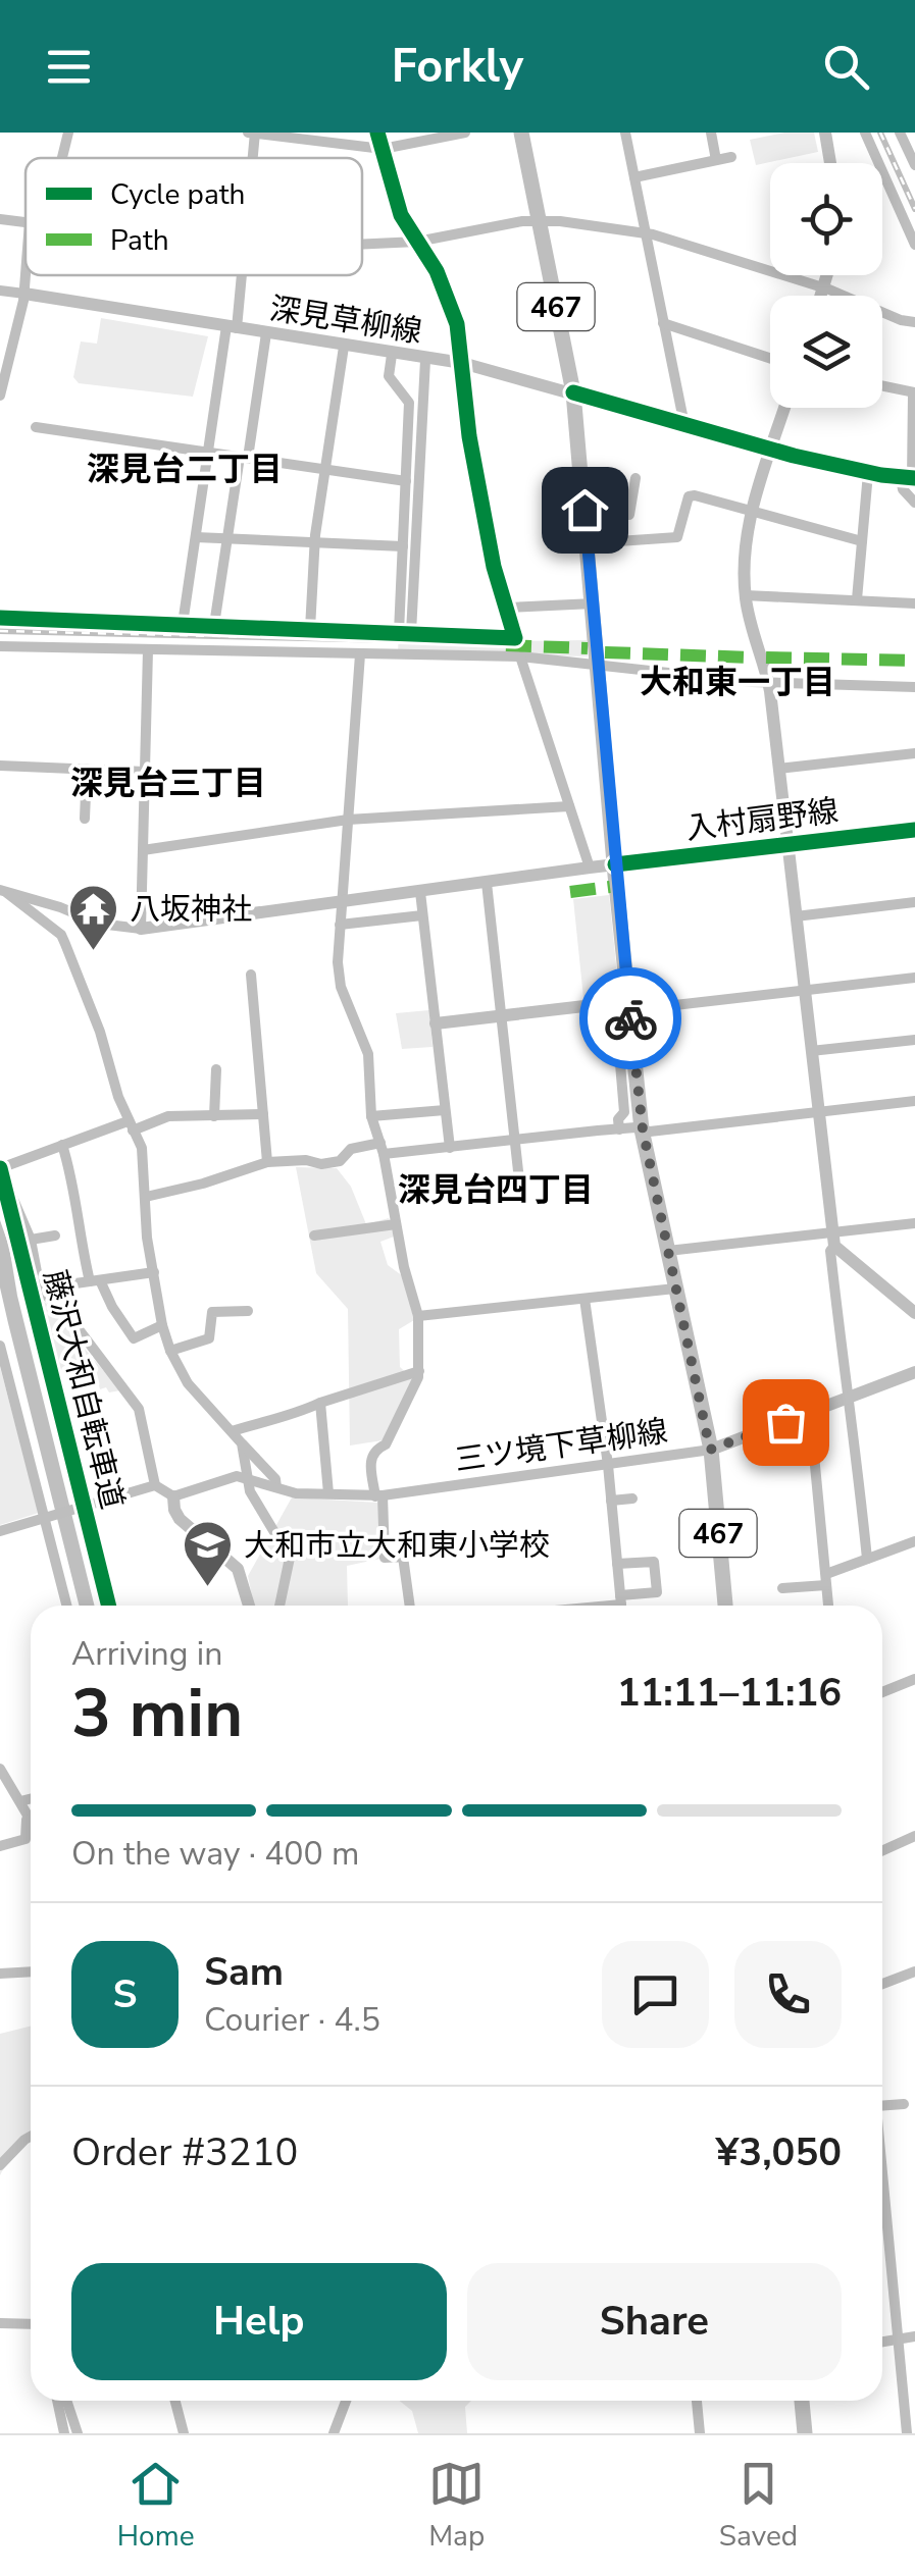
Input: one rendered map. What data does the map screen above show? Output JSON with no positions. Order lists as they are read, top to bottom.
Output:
{
  "streets": {
    "highway": ["467"],
    "street": ["深見草柳線", "入村扇野線", "三ツ境下草柳線"],
    "cycle path": ["藤沢大和自転車道"]
  },
  "crossings": [
    ["467", "深見草柳線"],
    ["467", "入村扇野線"],
    ["467", "三ツ境下草柳線"]
  ],
  "districts": [
    "深見台二丁目",
    "大和東一丁目",
    "深見台三丁目",
    "深見台四丁目"
  ],
  "places": {
    "temple": ["八坂神社"],
    "school or university": ["大和市立大和東小学校"]
  },
  "legend": ["Cycle path", "Path"],
  "page": {
    "header": "Forkly",
    "heading": ["3 min", "Arriving in", "11:11–11:16"],
    "panel": [
      "Sam",
      "Courier · 4.5",
      "Order #3210",
      "¥3,050"
    ],
    "bar": "On the way · 400 m",
    "round": "S",
    "buttons": ["Help", "Share"],
    "tabs": ["Home", "Map", "Saved"]
  }
}
